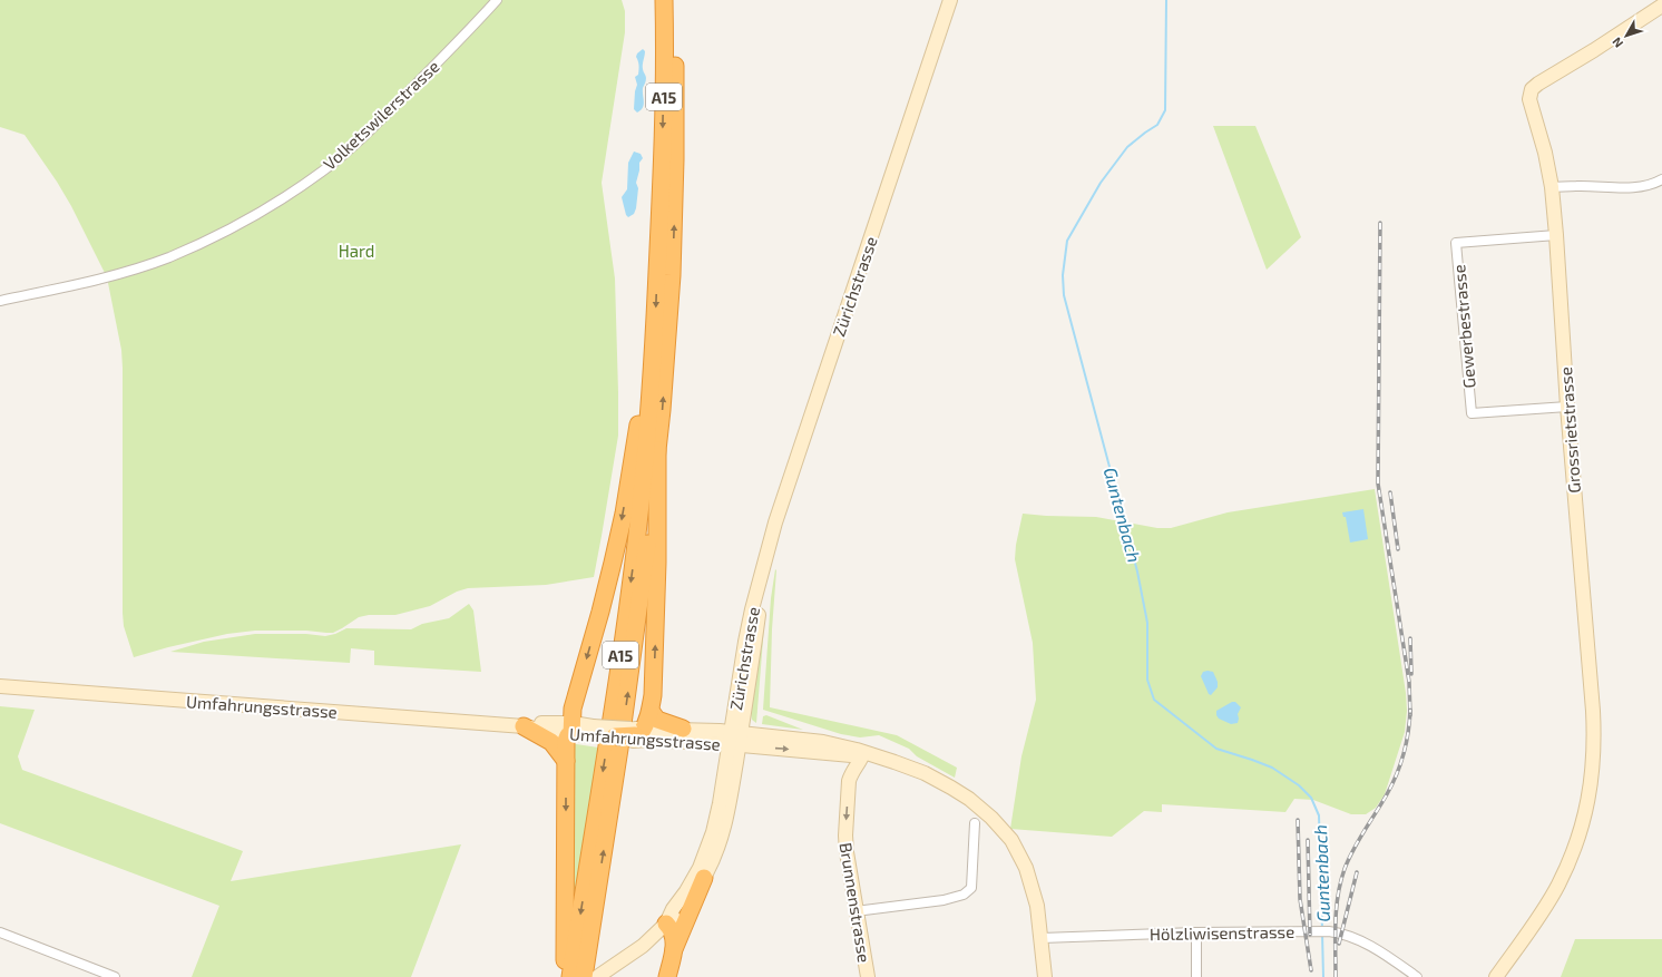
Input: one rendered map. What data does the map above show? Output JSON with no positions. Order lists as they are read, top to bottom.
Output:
{
  "streets": {
    "highway": ["A15"],
    "main road": [
      "Zürichstrasse",
      "Grossrietstrasse",
      "Umfahrungsstrasse",
      "Brunnenstrasse"
    ],
    "street": ["Volketswilerstrasse", "Gewerbestrasse", "Hölzliwisenstrasse"]
  },
  "crossings": [
    ["Zürichstrasse", "Umfahrungsstrasse"],
    ["Gewerbestrasse", "Grossrietstrasse"]
  ],
  "one_way": ["Brunnenstrasse"],
  "water": ["Guntenbach"],
  "parks": ["Hard"],
  "north": "bottom left"
}
